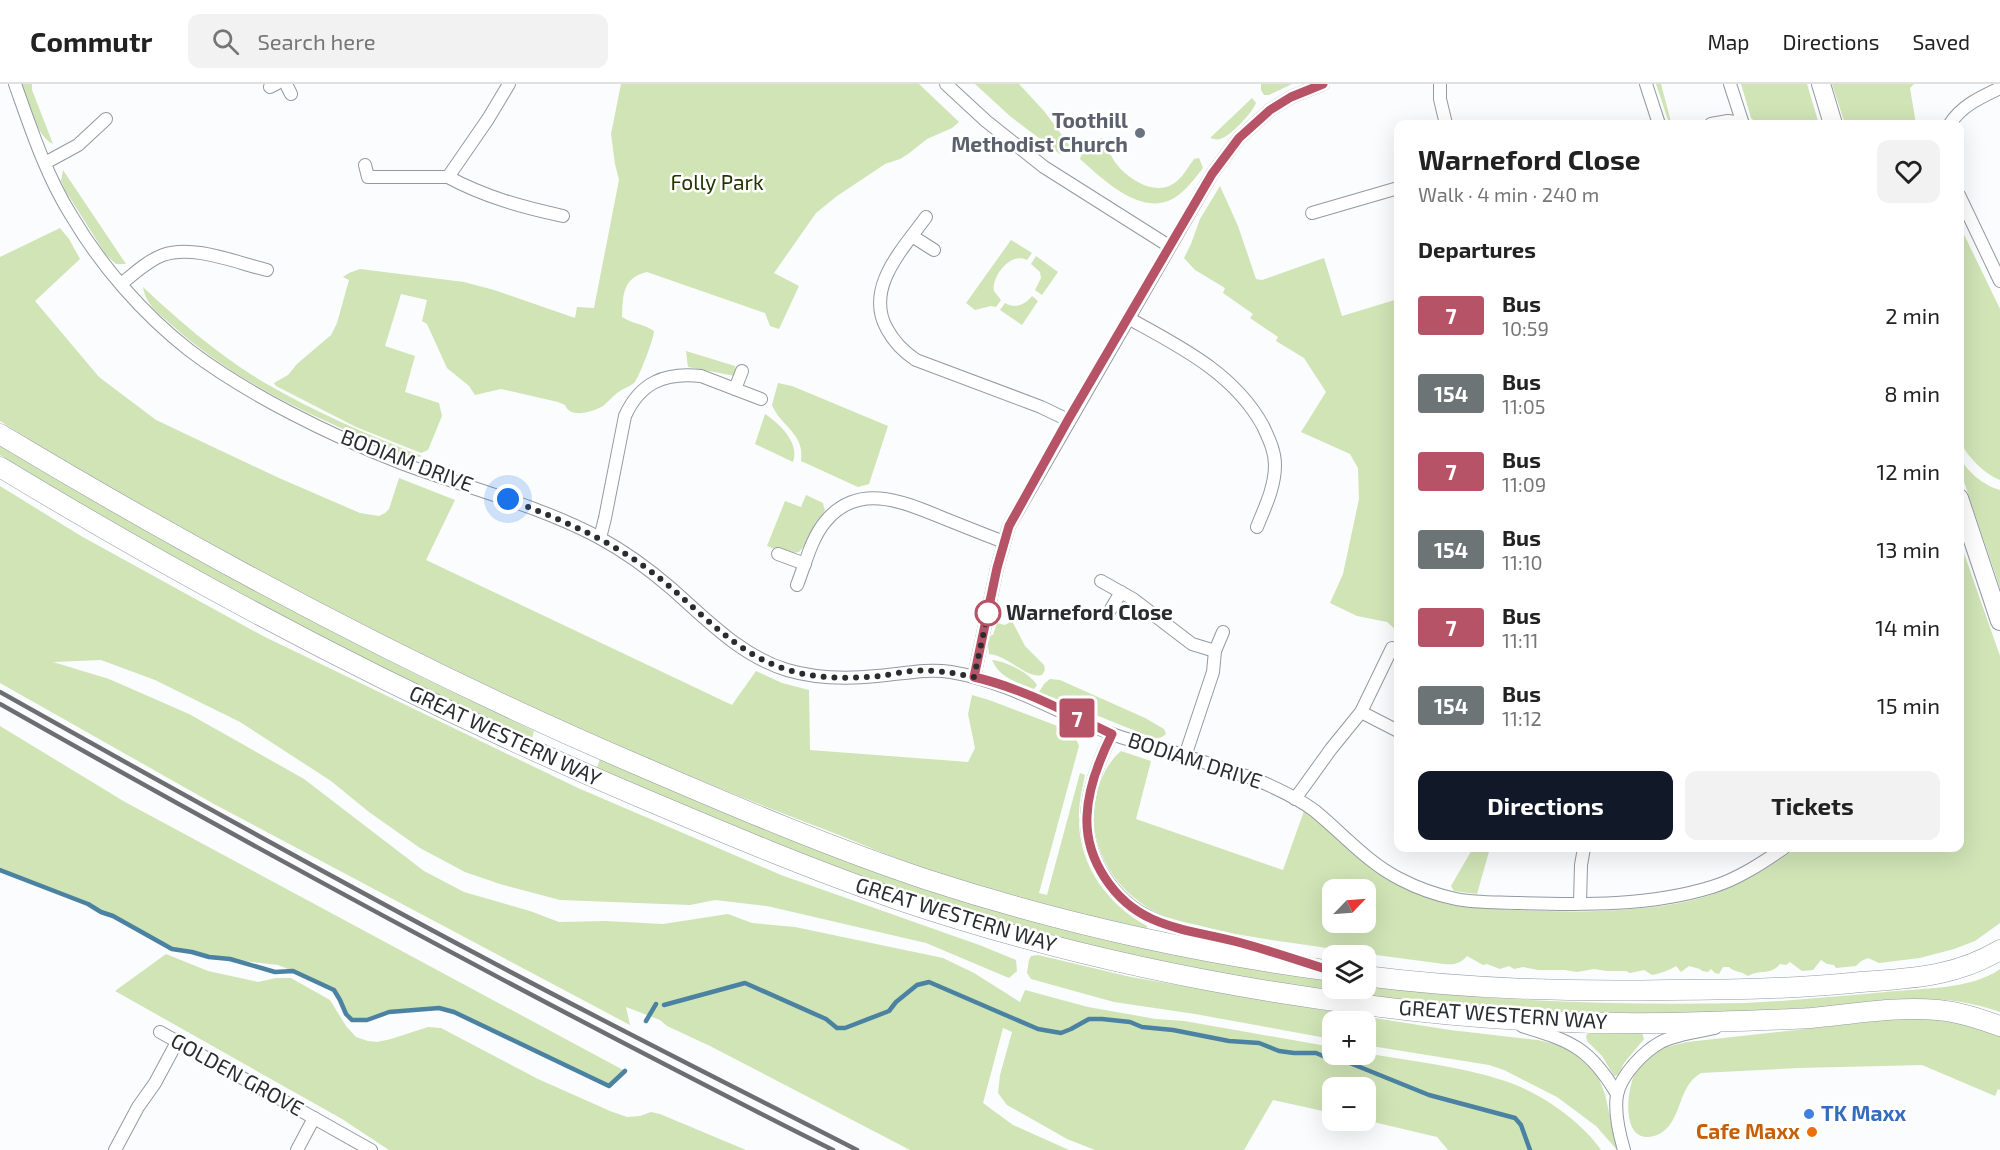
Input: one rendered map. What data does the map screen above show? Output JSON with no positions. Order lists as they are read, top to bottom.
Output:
{
  "streets": {
    "main road": ["GREAT WESTERN WAY"],
    "street": ["BODIAM DRIVE", "GOLDEN GROVE"]
  },
  "parks": ["Folly Park"],
  "places": [
    "Toothill Methodist Church",
    "Warneford Close",
    "TK Maxx",
    "Cafe Maxx"
  ],
  "lines": ["bus line 7"],
  "north": "top right",
  "page": {
    "header": "Commutr",
    "search": "Search here",
    "nav": ["Map", "Directions", "Saved"],
    "on_map": "7",
    "heading": [
      ["Warneford Close", "Walk · 4 min · 240 m"],
      "Departures"
    ],
    "list": [
      {
        "mark": "7",
        "name": "Bus",
        "note": "10:59",
        "value": "2 min"
      },
      {
        "mark": "154",
        "name": "Bus",
        "note": "11:05",
        "value": "8 min"
      },
      {
        "mark": "7",
        "name": "Bus",
        "note": "11:09",
        "value": "12 min"
      },
      {
        "mark": "154",
        "name": "Bus",
        "note": "11:10",
        "value": "13 min"
      },
      {
        "mark": "7",
        "name": "Bus",
        "note": "11:11",
        "value": "14 min"
      },
      {
        "mark": "154",
        "name": "Bus",
        "note": "11:12",
        "value": "15 min"
      }
    ],
    "buttons": ["Directions", "Tickets"],
    "map_buttons": ["+", "−"]
  }
}
